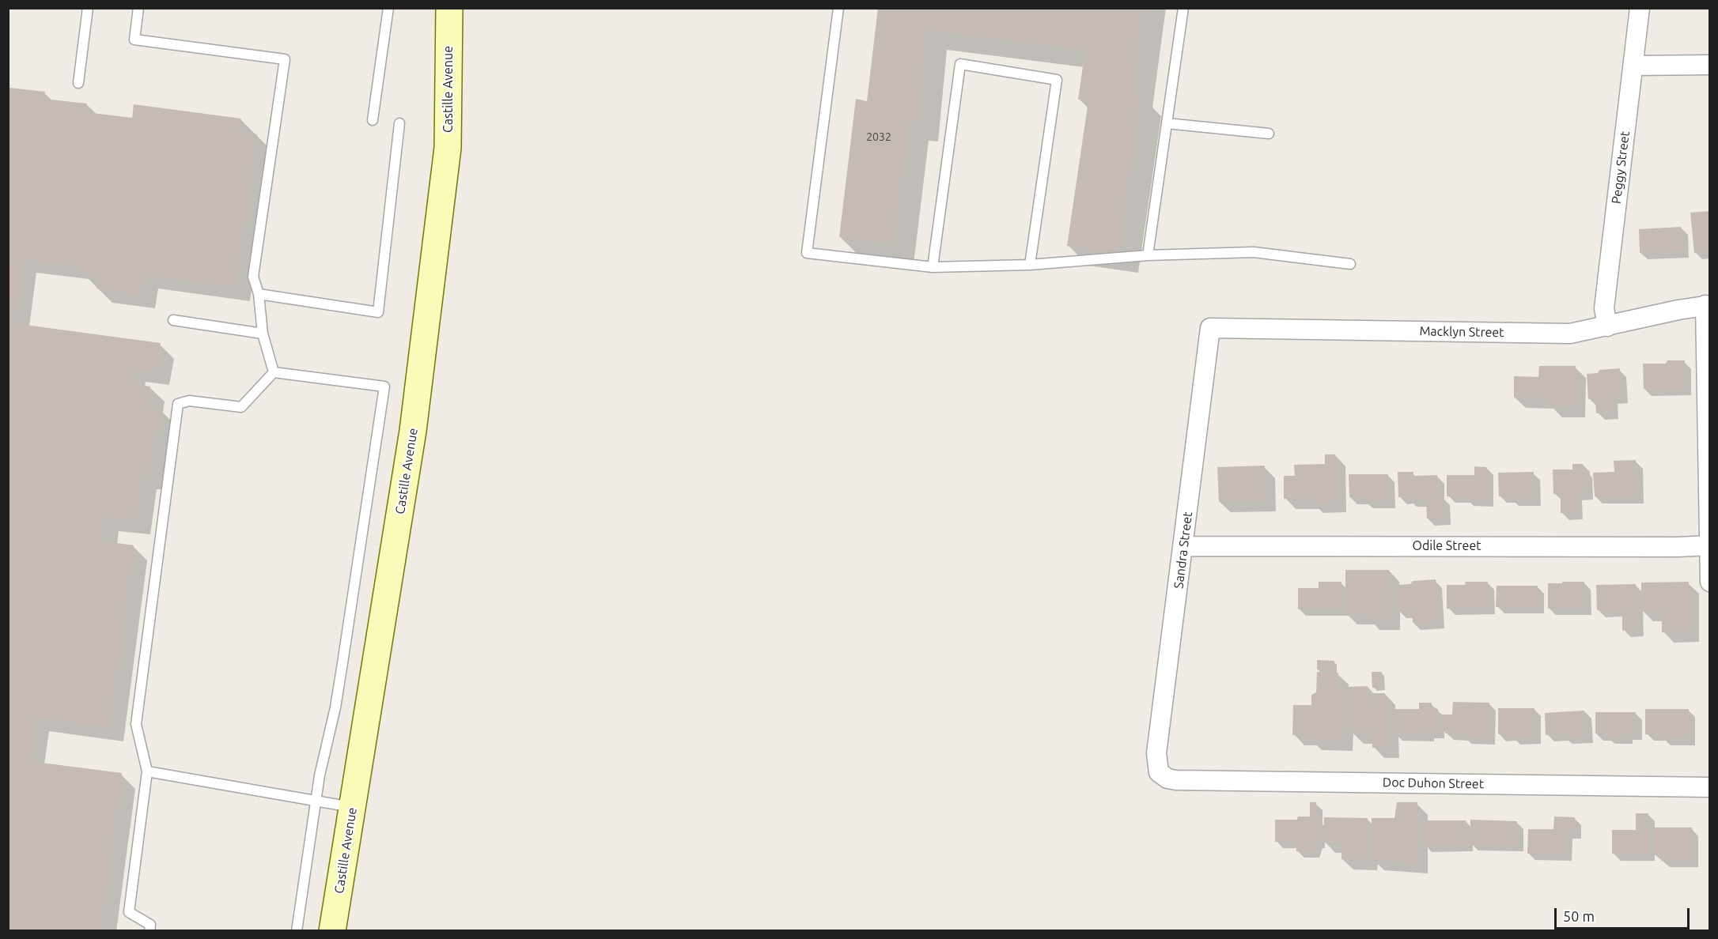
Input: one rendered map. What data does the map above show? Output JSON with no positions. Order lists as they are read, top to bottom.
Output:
{
  "streets": {
    "street": [
      "Castille Avenue",
      "Peggy Street",
      "Macklyn Street",
      "Odile Street",
      "Sandra Street",
      "Doc Duhon Street"
    ]
  },
  "crossings": [
    ["Peggy Street", "Macklyn Street"],
    ["Macklyn Street", "Sandra Street"],
    ["Odile Street", "Sandra Street"],
    ["Sandra Street", "Doc Duhon Street"]
  ],
  "house_numbers": ["2032"],
  "scale_bar": "50 m"
}
